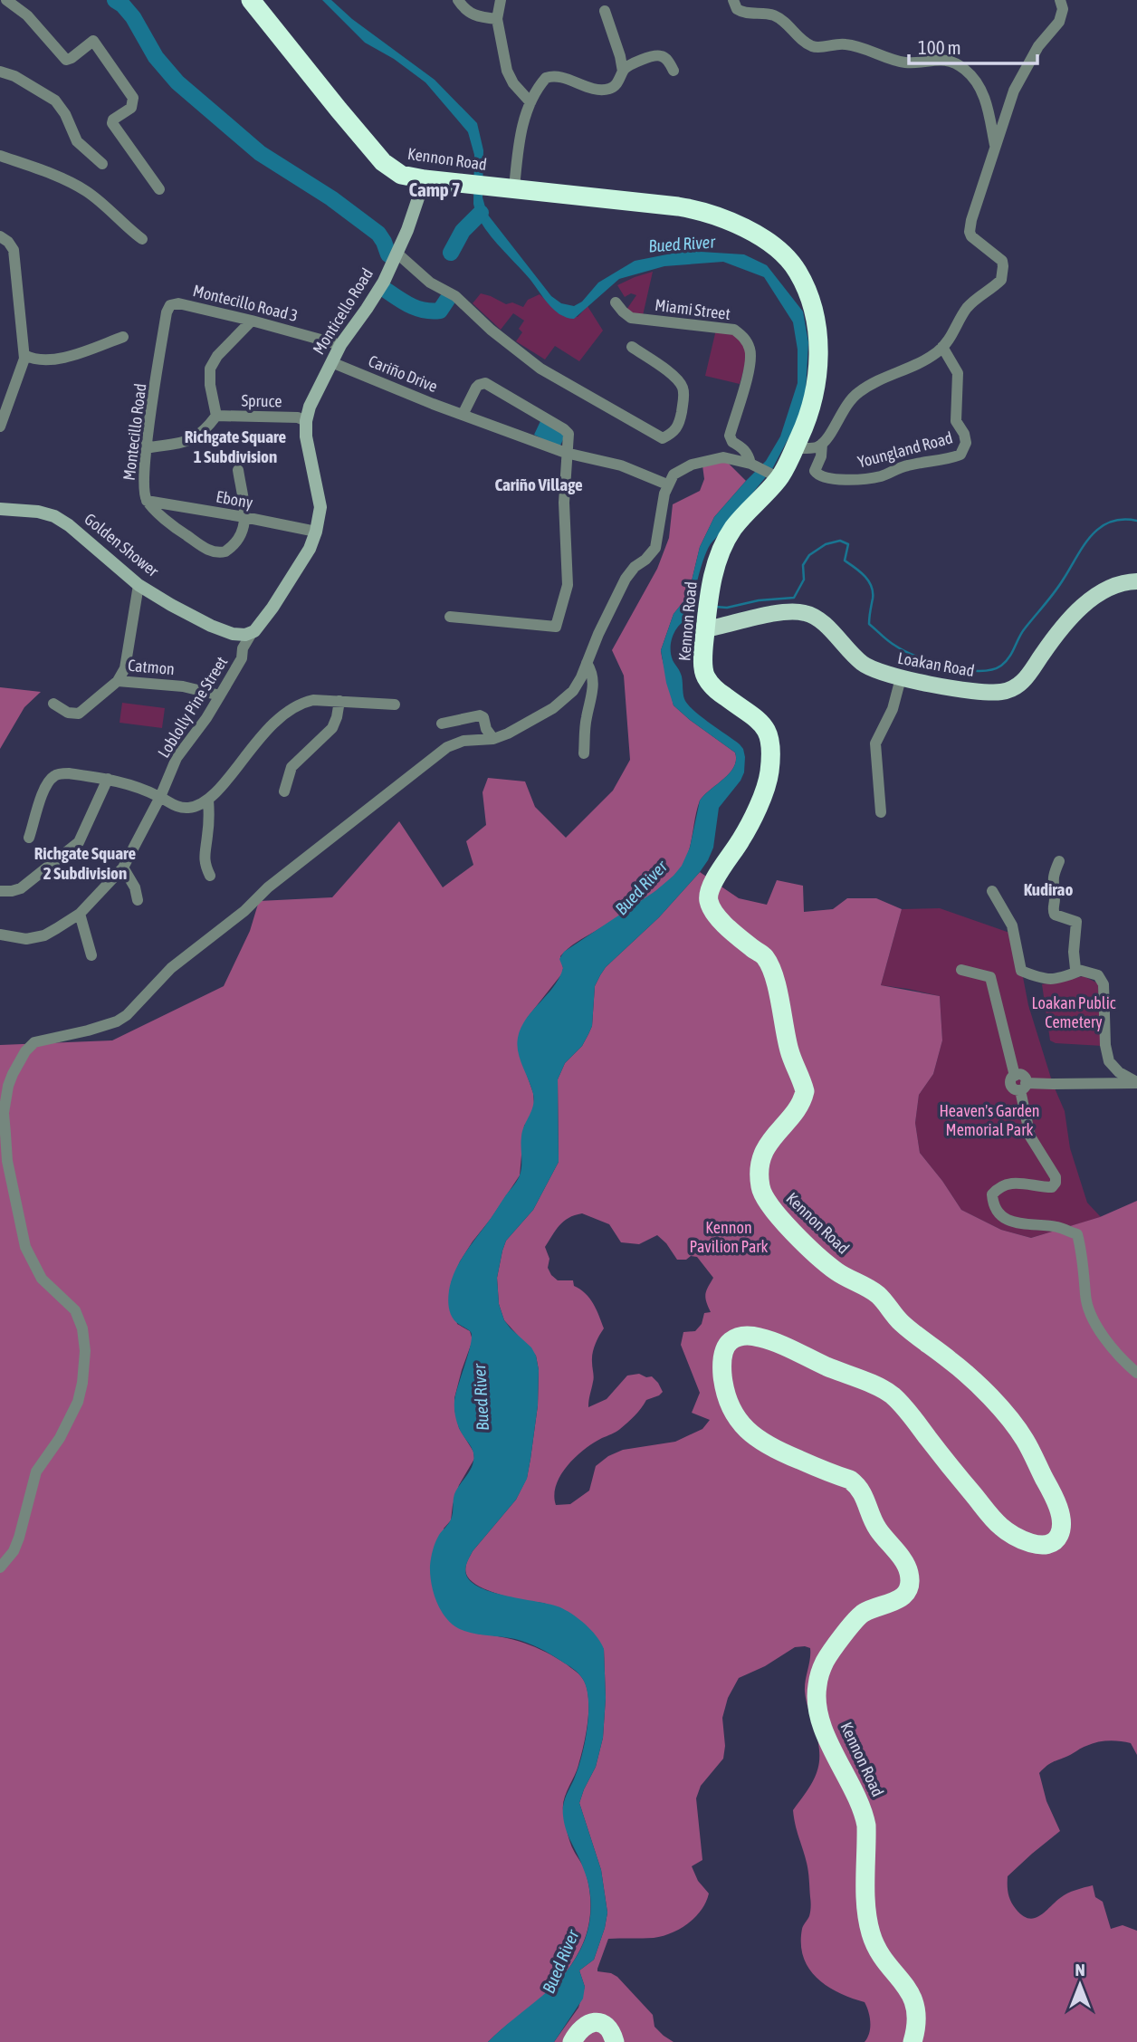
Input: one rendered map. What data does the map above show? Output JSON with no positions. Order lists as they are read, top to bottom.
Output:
{
  "streets": {
    "highway": ["Kennon Road"],
    "main road": ["Monticello Road", "Golden Shower", "Loakan Road"],
    "street": [
      "Montecillo Road 3",
      "Miami Street",
      "Cariño Drive",
      "Spruce",
      "Montecillo Road",
      "Youngland Road",
      "Ebony",
      "Catmon",
      "Loblolly Pine Street"
    ]
  },
  "crossings": [
    ["Kennon Road", "Monticello Road"],
    ["Kennon Road", "Loakan Road"],
    ["Montecillo Road 3", "Monticello Road"],
    ["Montecillo Road 3", "Montecillo Road"],
    ["Monticello Road", "Cariño Drive"],
    ["Monticello Road", "Spruce"],
    ["Monticello Road", "Ebony"],
    ["Monticello Road", "Golden Shower"],
    ["Monticello Road", "Loblolly Pine Street"],
    ["Montecillo Road", "Ebony"],
    ["Golden Shower", "Loblolly Pine Street"],
    ["Catmon", "Loblolly Pine Street"]
  ],
  "districts": [
    "Camp 7",
    "Richgate Square 1 Subdivision",
    "Cariño Village",
    "Richgate Square 2 Subdivision",
    "Kudirao"
  ],
  "water": ["Bued River"],
  "parks": ["Loakan Public Cemetery", "Heaven's Garden Memorial Park", "Kennon Pavilion Park"],
  "scale_bar": "100 m",
  "north": "top"
}
